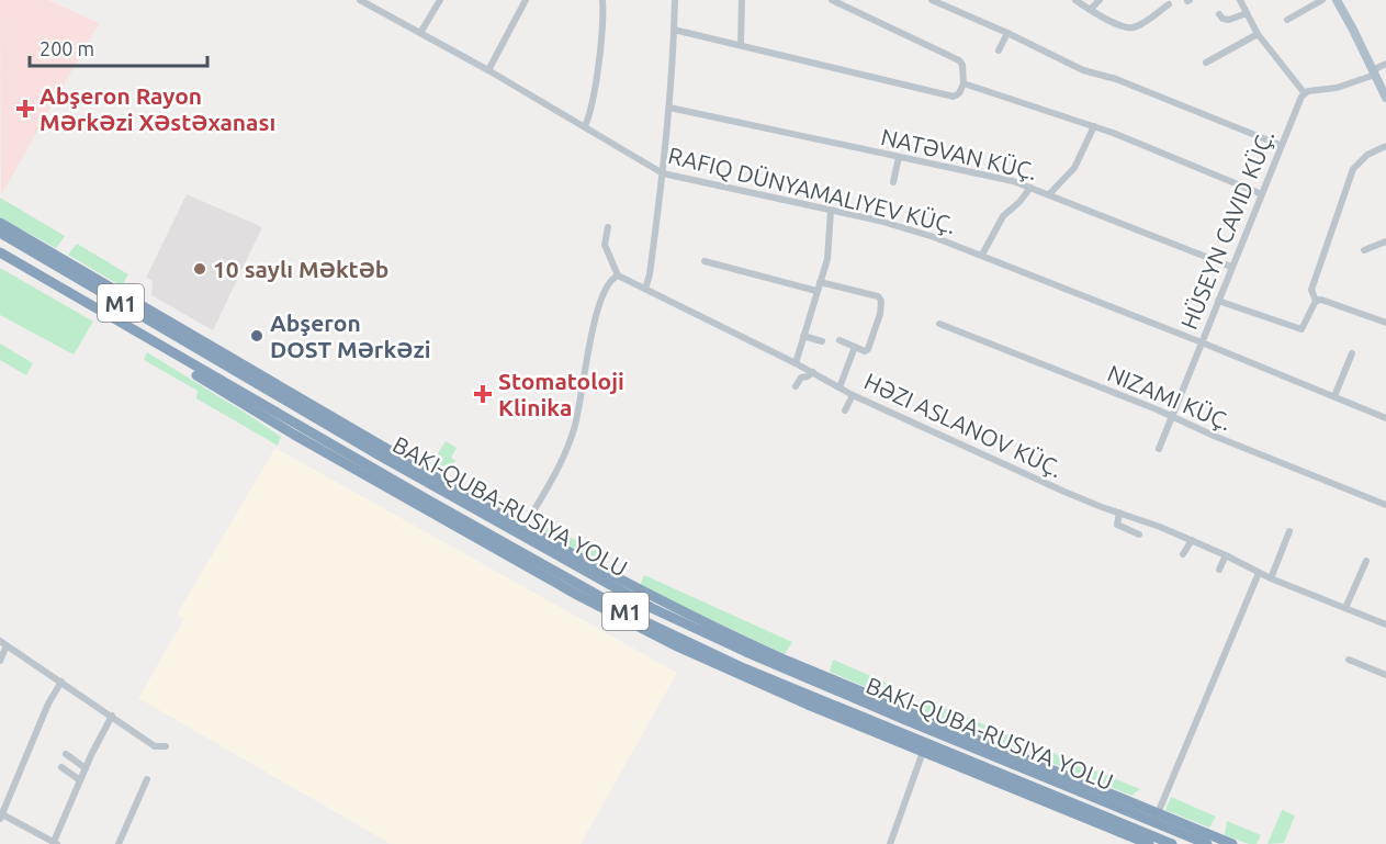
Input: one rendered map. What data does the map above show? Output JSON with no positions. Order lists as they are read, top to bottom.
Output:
{
  "streets": {
    "highway": ["M1"],
    "street": [
      "NATƏVAN KÜÇ.",
      "HÜSEYN CAVID KÜÇ.",
      "NIZAMI KÜÇ.",
      "HƏZI ASLANOV KÜÇ."
    ]
  },
  "crossings": [
    ["NATƏVAN KÜÇ.", "HÜSEYN CAVID KÜÇ."],
    ["HÜSEYN CAVID KÜÇ.", "NIZAMI KÜÇ."]
  ],
  "places": {
    "health": ["Abşeron Rayon Mərkəzi Xəstəxanası", "Stomatoloji Klinika"],
    "other": ["10 saylı Məktəb", "Abşeron DOST Mərkəzi"]
  },
  "scale_bar": "200 m"
}
